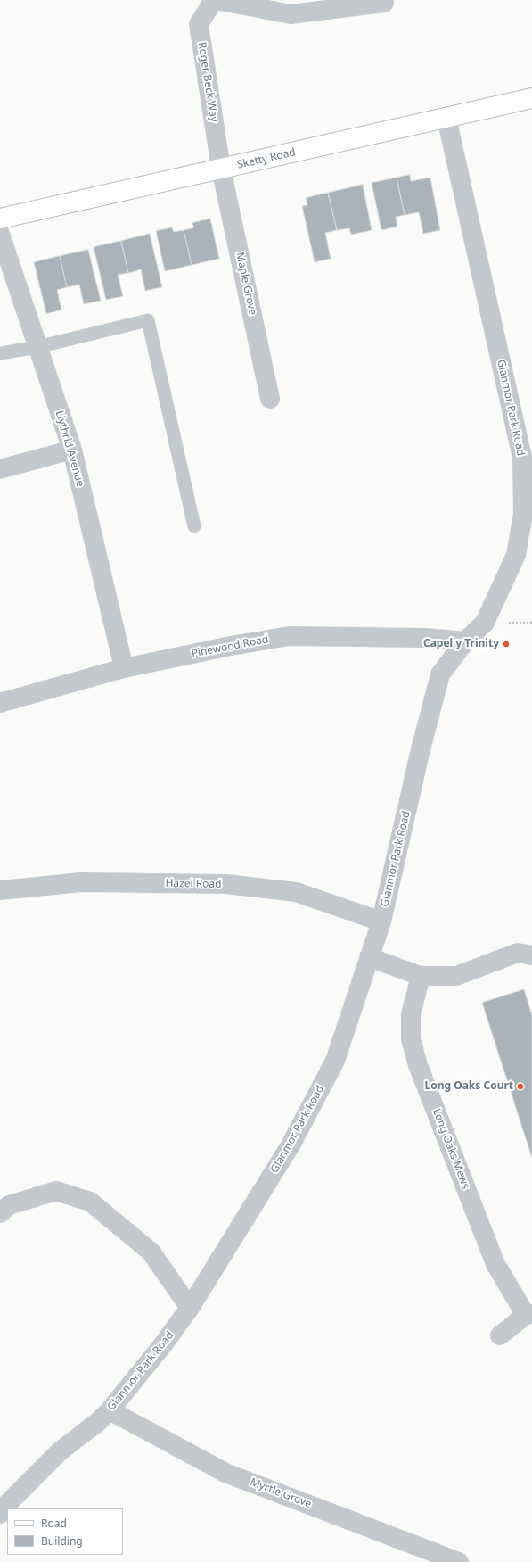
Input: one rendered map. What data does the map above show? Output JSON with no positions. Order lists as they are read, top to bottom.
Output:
{
  "streets": {
    "main road": ["Sketty Road"],
    "street": [
      "Roger Beck Way",
      "Maple Grove",
      "Glanmor Park Road",
      "Llythrid Avenue",
      "Pinewood Road",
      "Hazel Road",
      "Long Oaks Mews",
      "Myrtle Grove"
    ]
  },
  "crossings": [
    ["Roger Beck Way", "Sketty Road"],
    ["Roger Beck Way", "Maple Grove"],
    ["Sketty Road", "Maple Grove"],
    ["Sketty Road", "Glanmor Park Road"],
    ["Glanmor Park Road", "Pinewood Road"],
    ["Glanmor Park Road", "Hazel Road"],
    ["Glanmor Park Road", "Myrtle Grove"],
    ["Llythrid Avenue", "Pinewood Road"]
  ],
  "places": ["Capel y Trinity", "Long Oaks Court"],
  "legend": ["Road", "Building"]
}
